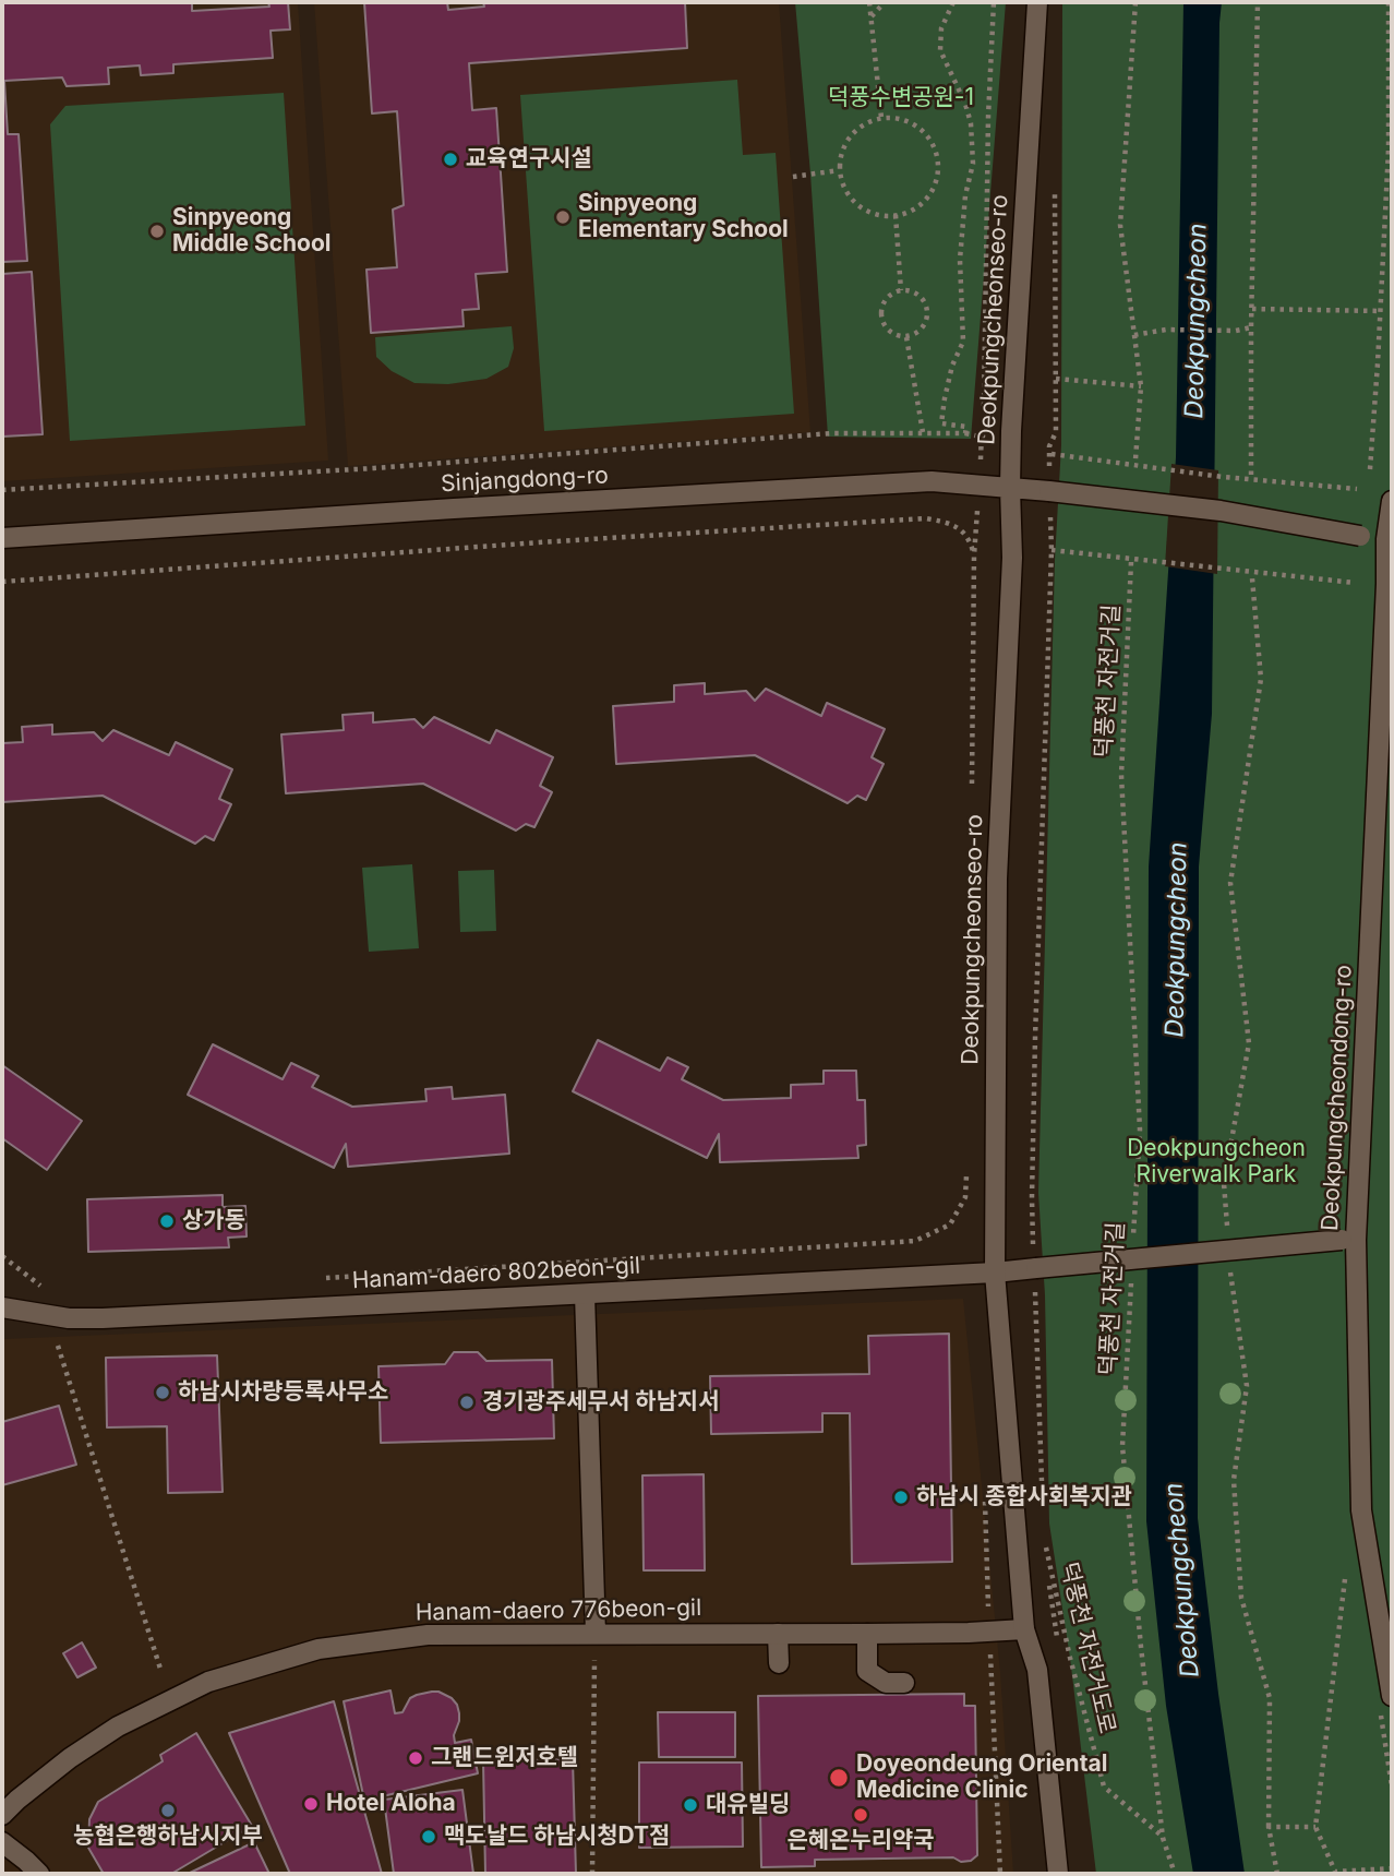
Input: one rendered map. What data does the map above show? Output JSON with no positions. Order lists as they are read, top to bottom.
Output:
{
  "streets": {
    "street": [
      "Deokpungcheonseo-ro",
      "Sinjangdong-ro",
      "Deokpungcheondong-ro",
      "Hanam-daero 802beon-gil",
      "Hanam-daero 776beon-gil"
    ],
    "path": ["덕풍천 자전거길", "덕풍천 자전거도로"]
  },
  "crossings": [
    ["Deokpungcheonseo-ro", "Sinjangdong-ro"],
    ["Deokpungcheonseo-ro", "Hanam-daero 802beon-gil"],
    ["Deokpungcheonseo-ro", "Hanam-daero 776beon-gil"],
    ["Sinjangdong-ro", "Deokpungcheondong-ro"],
    ["덕풍천 자전거길", "덕풍천 자전거도로"],
    ["Deokpungcheondong-ro", "Hanam-daero 802beon-gil"]
  ],
  "water": ["Deokpungcheon"],
  "parks": ["덕풍수변공원-1", "Deokpungcheon Riverwalk Park"],
  "places": [
    "교육연구시설",
    "Sinpyeong Elementary School",
    "Sinpyeong Middle School",
    "상가동",
    "하남시차량등록사무소",
    "경기광주세무서 하남지서",
    "하남시 종합사회복지관",
    "그랜드윈저호텔",
    "Doyeondeung Oriental Medicine Clinic",
    "Hotel Aloha",
    "대유빌딩",
    "농협은행하남시지부",
    "은혜온누리약국",
    "맥도날드 하남시청DT점"
  ]
}
